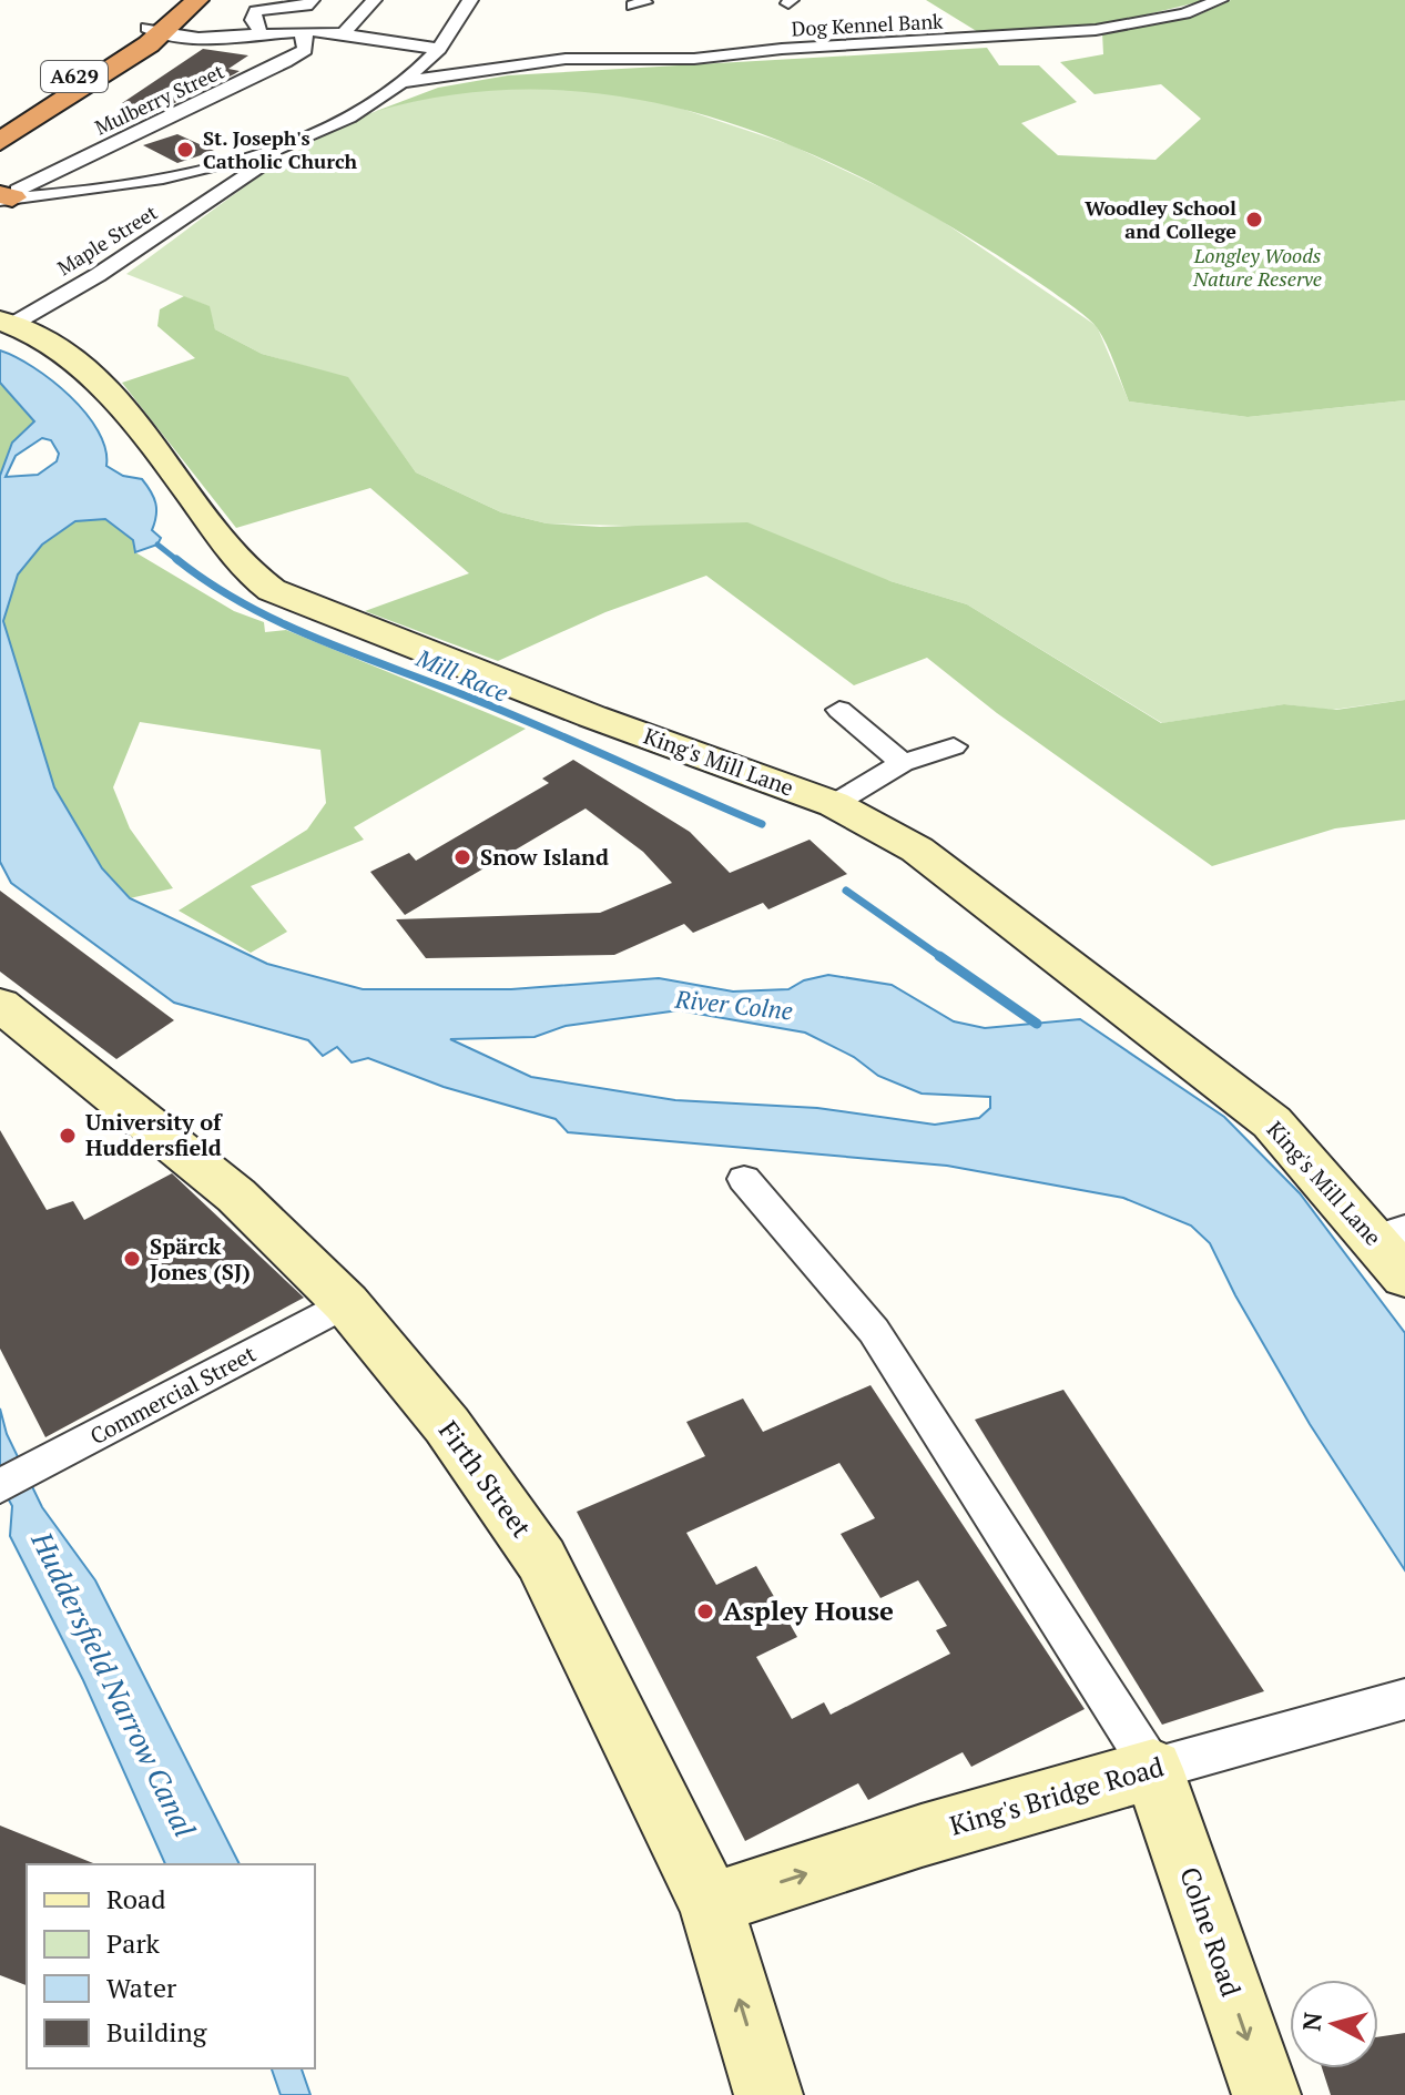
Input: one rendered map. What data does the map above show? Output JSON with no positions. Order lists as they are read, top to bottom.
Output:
{
  "streets": {
    "highway": ["A629"],
    "street": [
      "Dog Kennel Bank",
      "Mulberry Street",
      "Maple Street",
      "King's Mill Lane",
      "Commercial Street",
      "Firth Street",
      "King's Bridge Road",
      "Colne Road"
    ]
  },
  "crossings": [
    ["Maple Street", "King's Mill Lane"],
    ["Commercial Street", "Firth Street"],
    ["Firth Street", "King's Bridge Road"],
    ["King's Bridge Road", "Colne Road"]
  ],
  "one_way": ["King's Bridge Road", "Colne Road"],
  "water": ["Mill Race", "River Colne", "Huddersfield Narrow Canal"],
  "parks": ["Longley Woods Nature Reserve"],
  "places": [
    "St. Joseph's Catholic Church",
    "Woodley School and College",
    "Snow Island",
    "University of Huddersfield",
    "Spärck Jones (SJ)",
    "Aspley House"
  ],
  "legend": [
    "Road",
    "Park",
    "Water",
    "Building"
  ],
  "north": "left"
}
